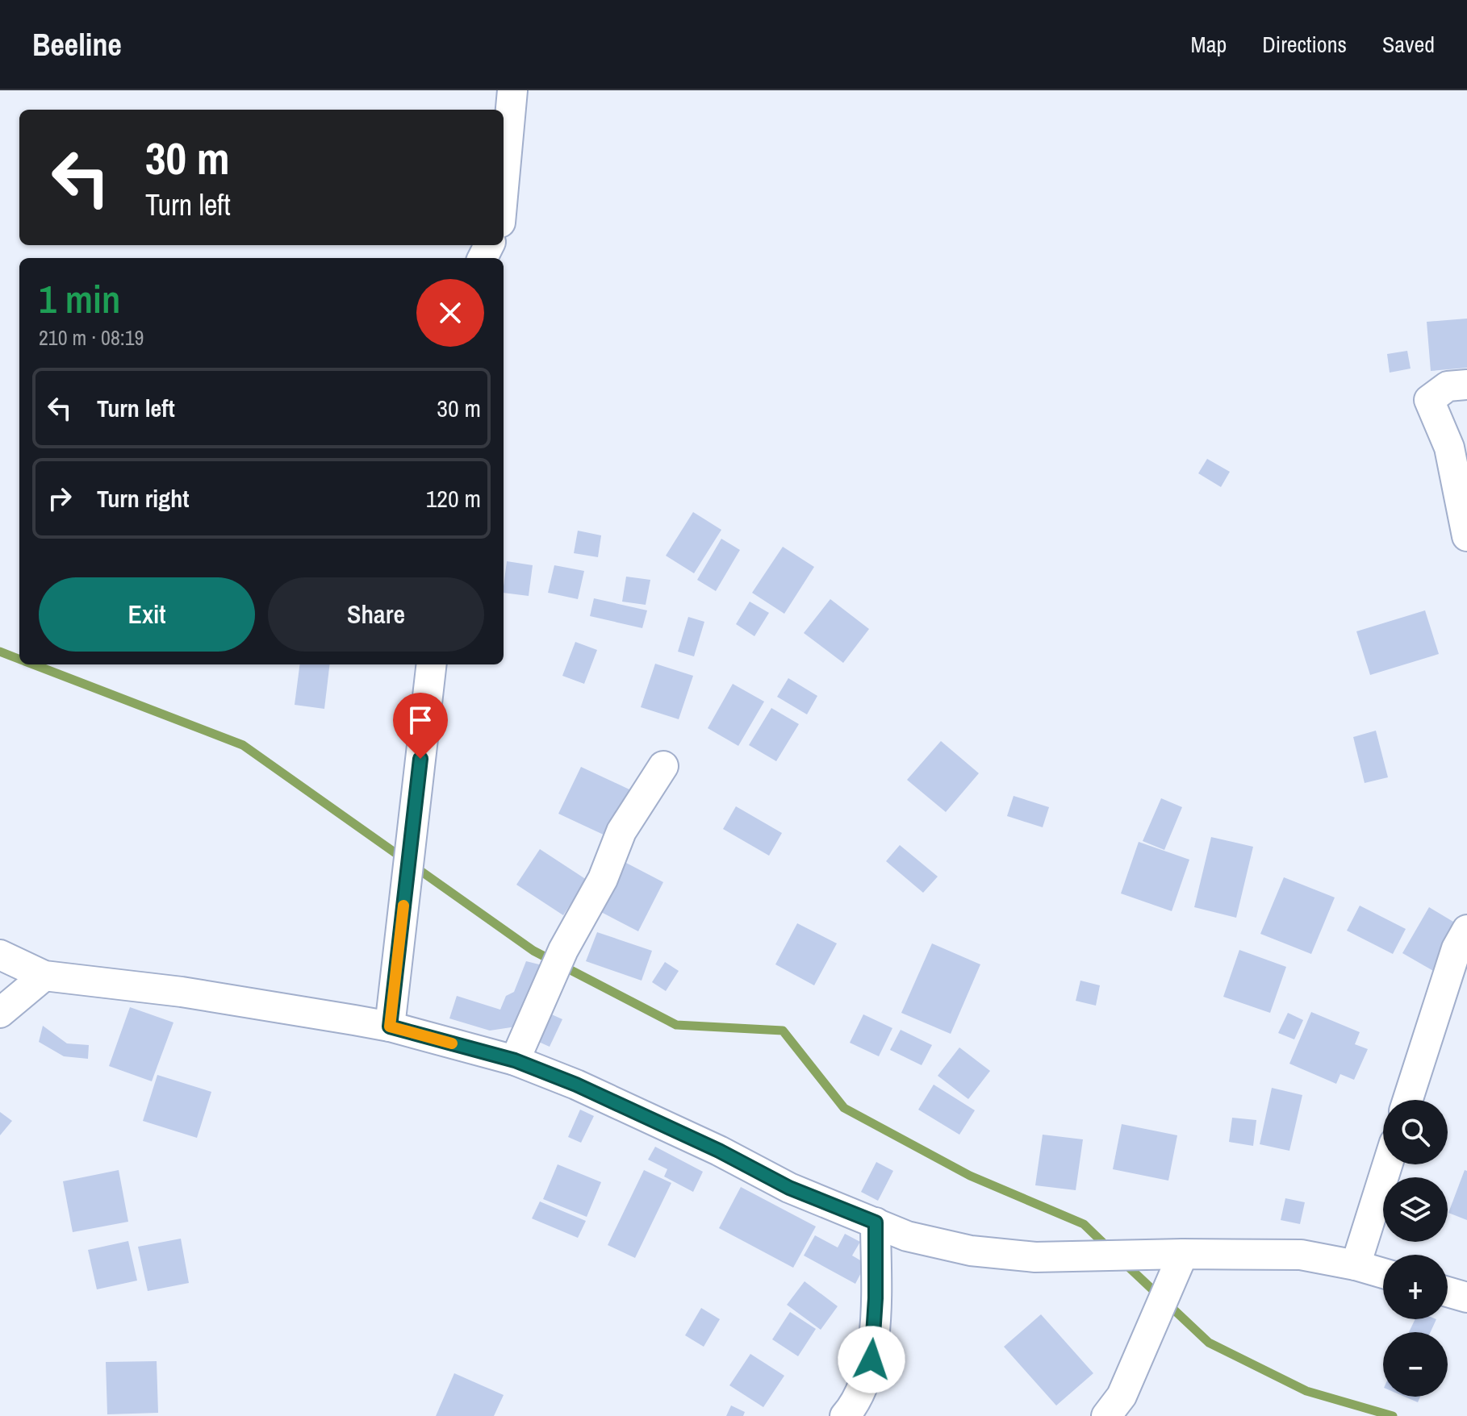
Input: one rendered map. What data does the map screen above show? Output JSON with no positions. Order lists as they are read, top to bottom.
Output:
{
  "page": {
    "header": "Beeline",
    "nav": ["Map", "Directions", "Saved"],
    "turn": ["30 m", "Turn left"],
    "heading": ["1 min", "210 m · 08:19"],
    "list": [
      {
        "name": "Turn left",
        "value": "30 m"
      },
      {
        "name": "Turn right",
        "value": "120 m"
      }
    ],
    "buttons": ["Exit", "Share"],
    "map_buttons": ["+", "−"]
  }
}
